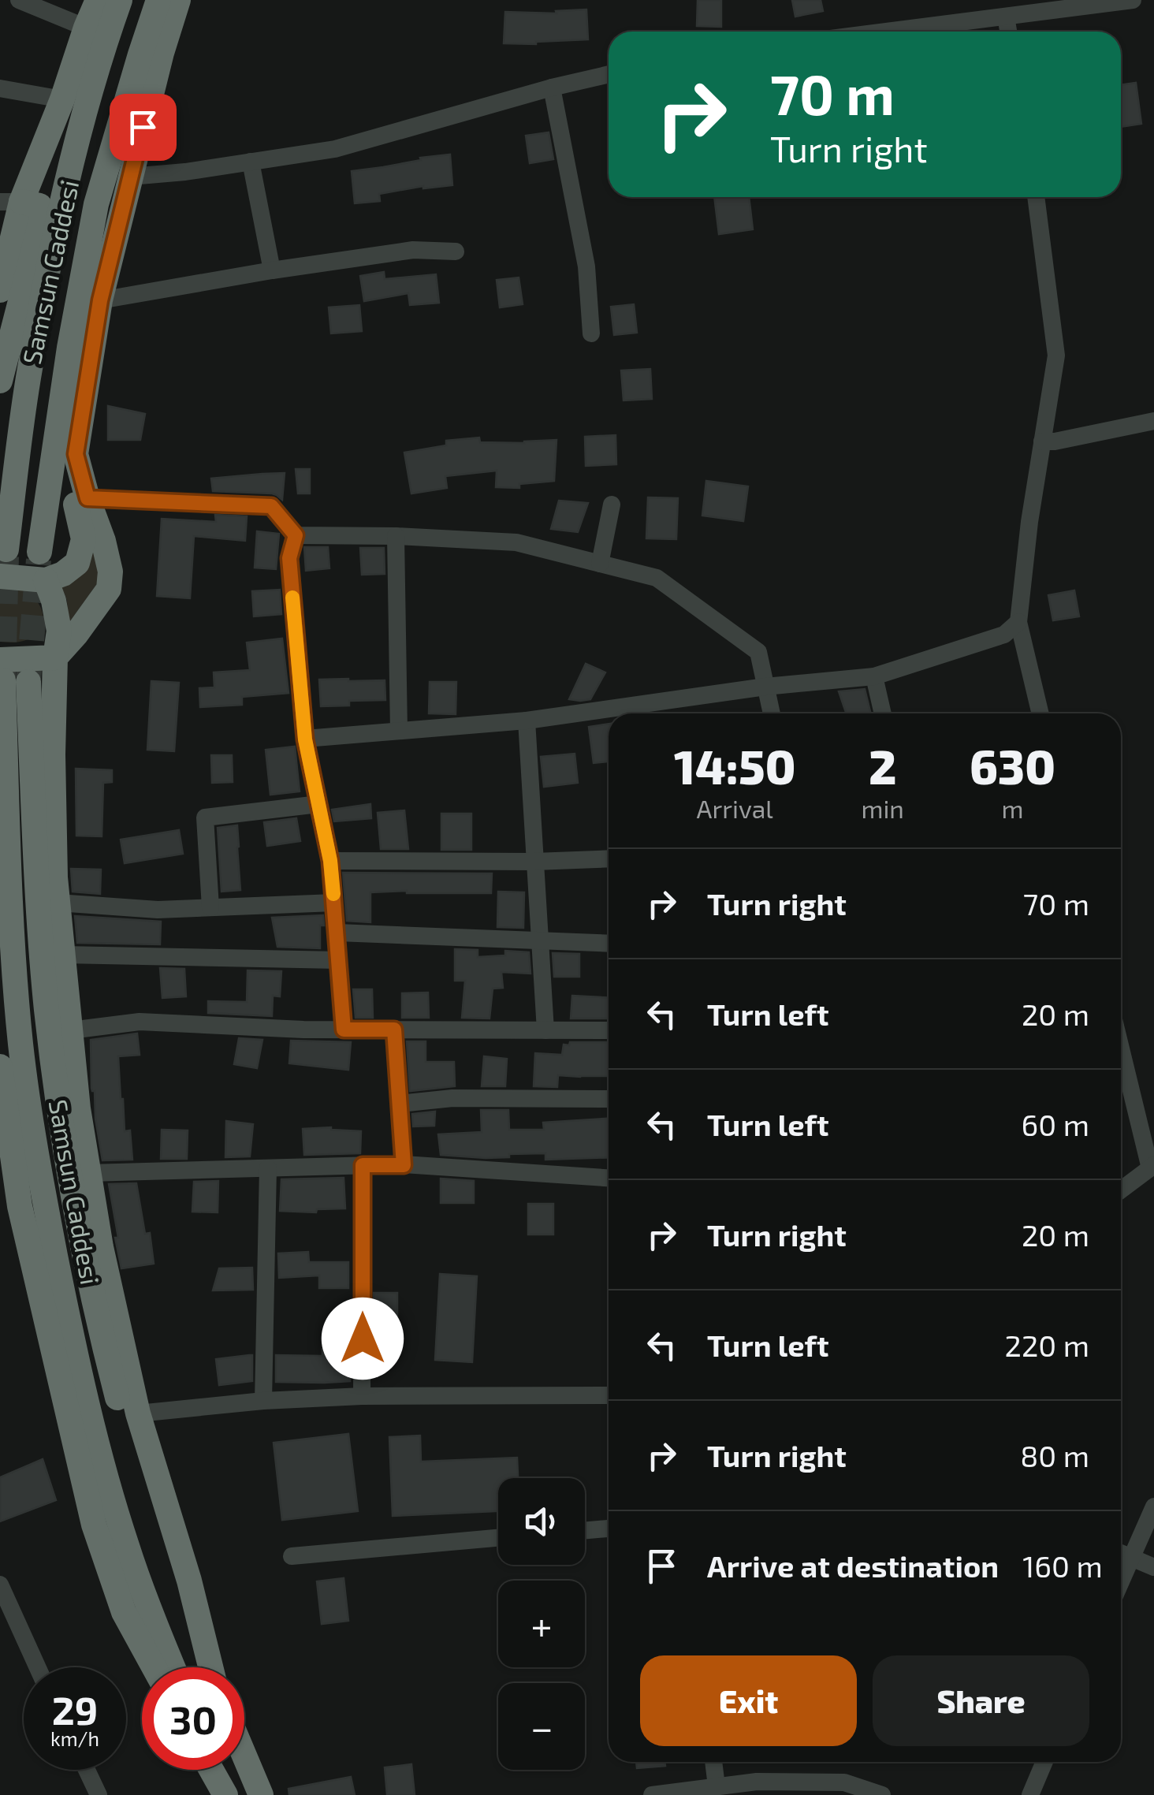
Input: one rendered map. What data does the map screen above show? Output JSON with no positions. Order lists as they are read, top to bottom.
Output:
{
  "streets": {
    "highway": ["Samsun Caddesi"]
  },
  "page": {
    "turn": ["70 m", "Turn right"],
    "eta": [
      "14:50",
      "Arrival",
      "2",
      "min",
      "630",
      "m"
    ],
    "list": [
      {
        "name": "Turn right",
        "value": "70 m"
      },
      {
        "name": "Turn left",
        "value": "20 m"
      },
      {
        "name": "Turn left",
        "value": "60 m"
      },
      {
        "name": "Turn right",
        "value": "20 m"
      },
      {
        "name": "Turn left",
        "value": "220 m"
      },
      {
        "name": "Turn right",
        "value": "80 m"
      },
      {
        "name": "Arrive at destination",
        "value": "160 m"
      }
    ],
    "map_buttons": ["+", "−"],
    "buttons": ["Exit", "Share"],
    "speed": "29 km/h",
    "limit": "30"
  }
}
